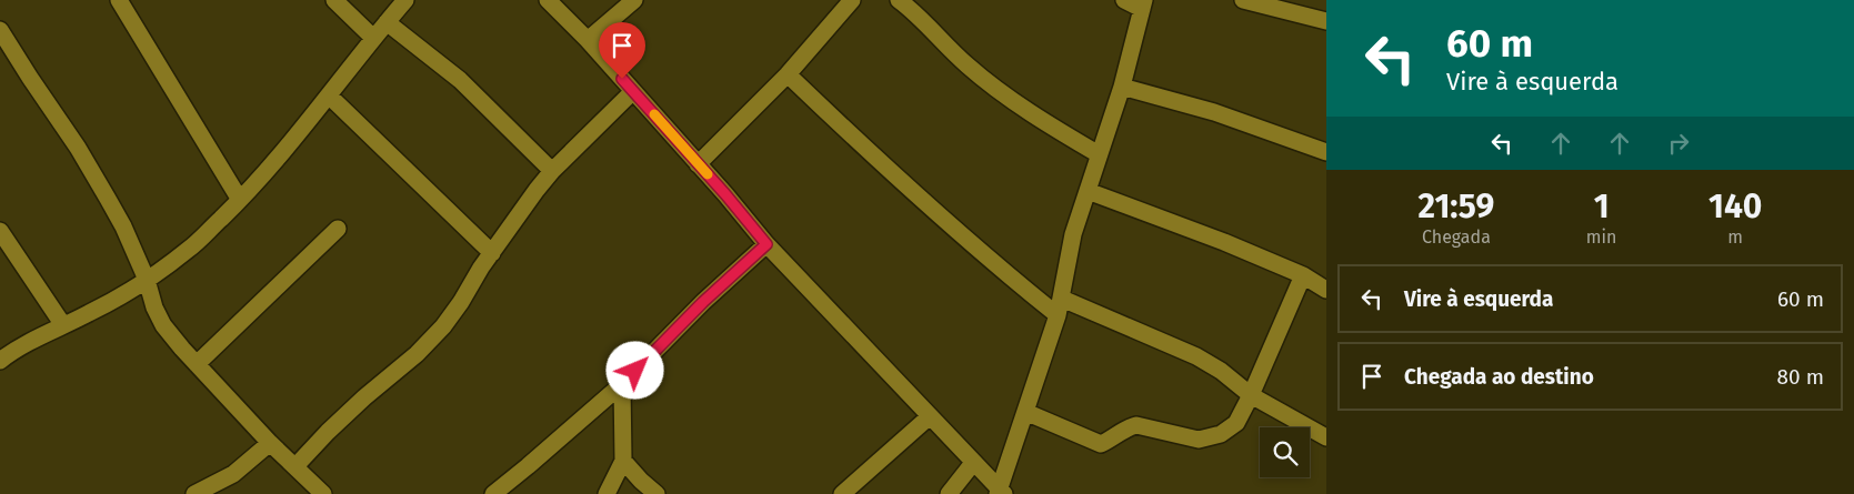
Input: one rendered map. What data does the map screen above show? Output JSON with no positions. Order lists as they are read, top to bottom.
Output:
{
  "page": {
    "turn": ["60 m", "Vire à esquerda"],
    "eta": [
      "21:59",
      "Chegada",
      "1",
      "min",
      "140",
      "m"
    ],
    "list": [
      {
        "name": "Vire à esquerda",
        "value": "60 m"
      },
      {
        "name": "Chegada ao destino",
        "value": "80 m"
      }
    ]
  }
}
